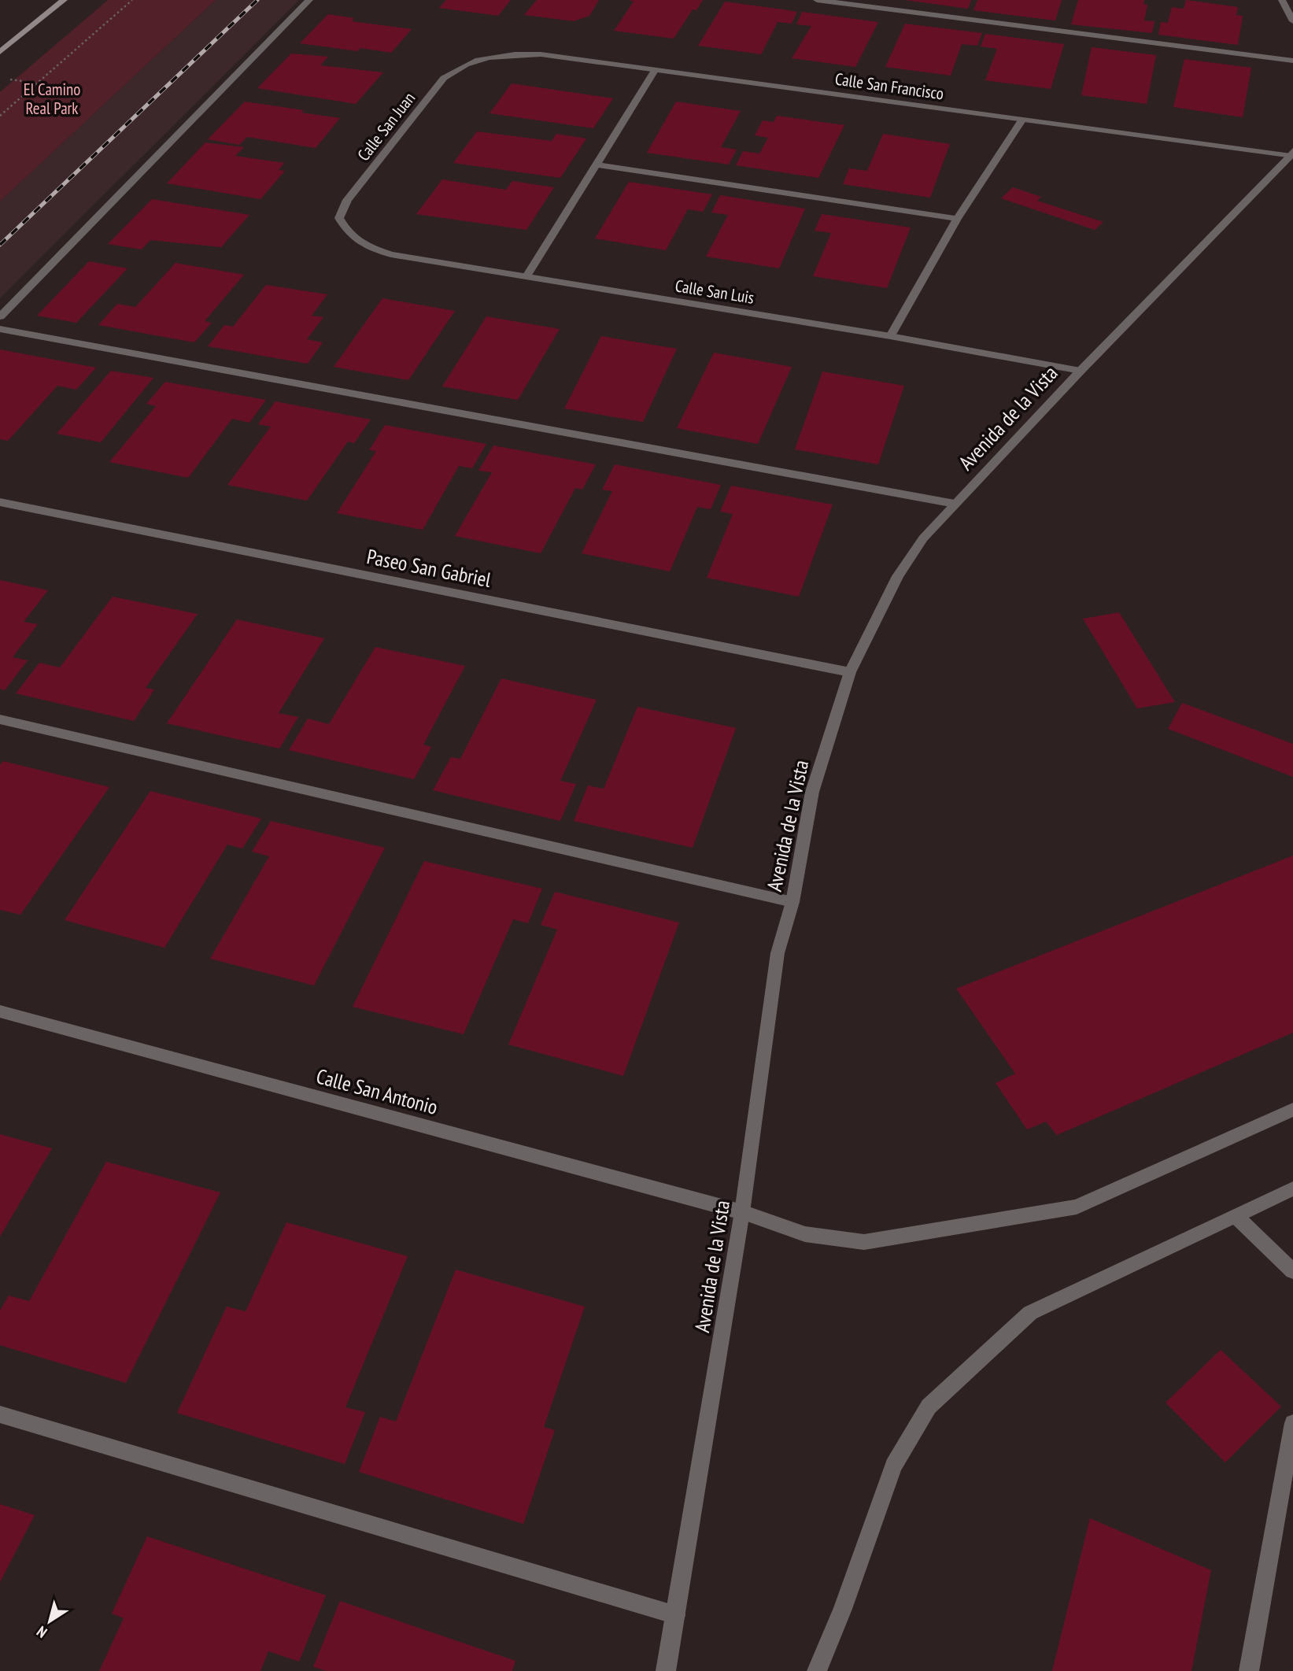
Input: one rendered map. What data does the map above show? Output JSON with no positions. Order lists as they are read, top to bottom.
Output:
{
  "streets": {
    "street": [
      "Calle San Francisco",
      "Calle San Juan",
      "Calle San Luis",
      "Avenida de la Vista",
      "Paseo San Gabriel",
      "Calle San Antonio"
    ]
  },
  "crossings": [
    ["Calle San Francisco", "Calle San Juan"],
    ["Calle San Francisco", "Avenida de la Vista"],
    ["Calle San Juan", "Calle San Luis"],
    ["Calle San Luis", "Avenida de la Vista"],
    ["Avenida de la Vista", "Paseo San Gabriel"],
    ["Avenida de la Vista", "Calle San Antonio"]
  ],
  "parks": ["El Camino Real Park"],
  "north": "bottom left"
}
